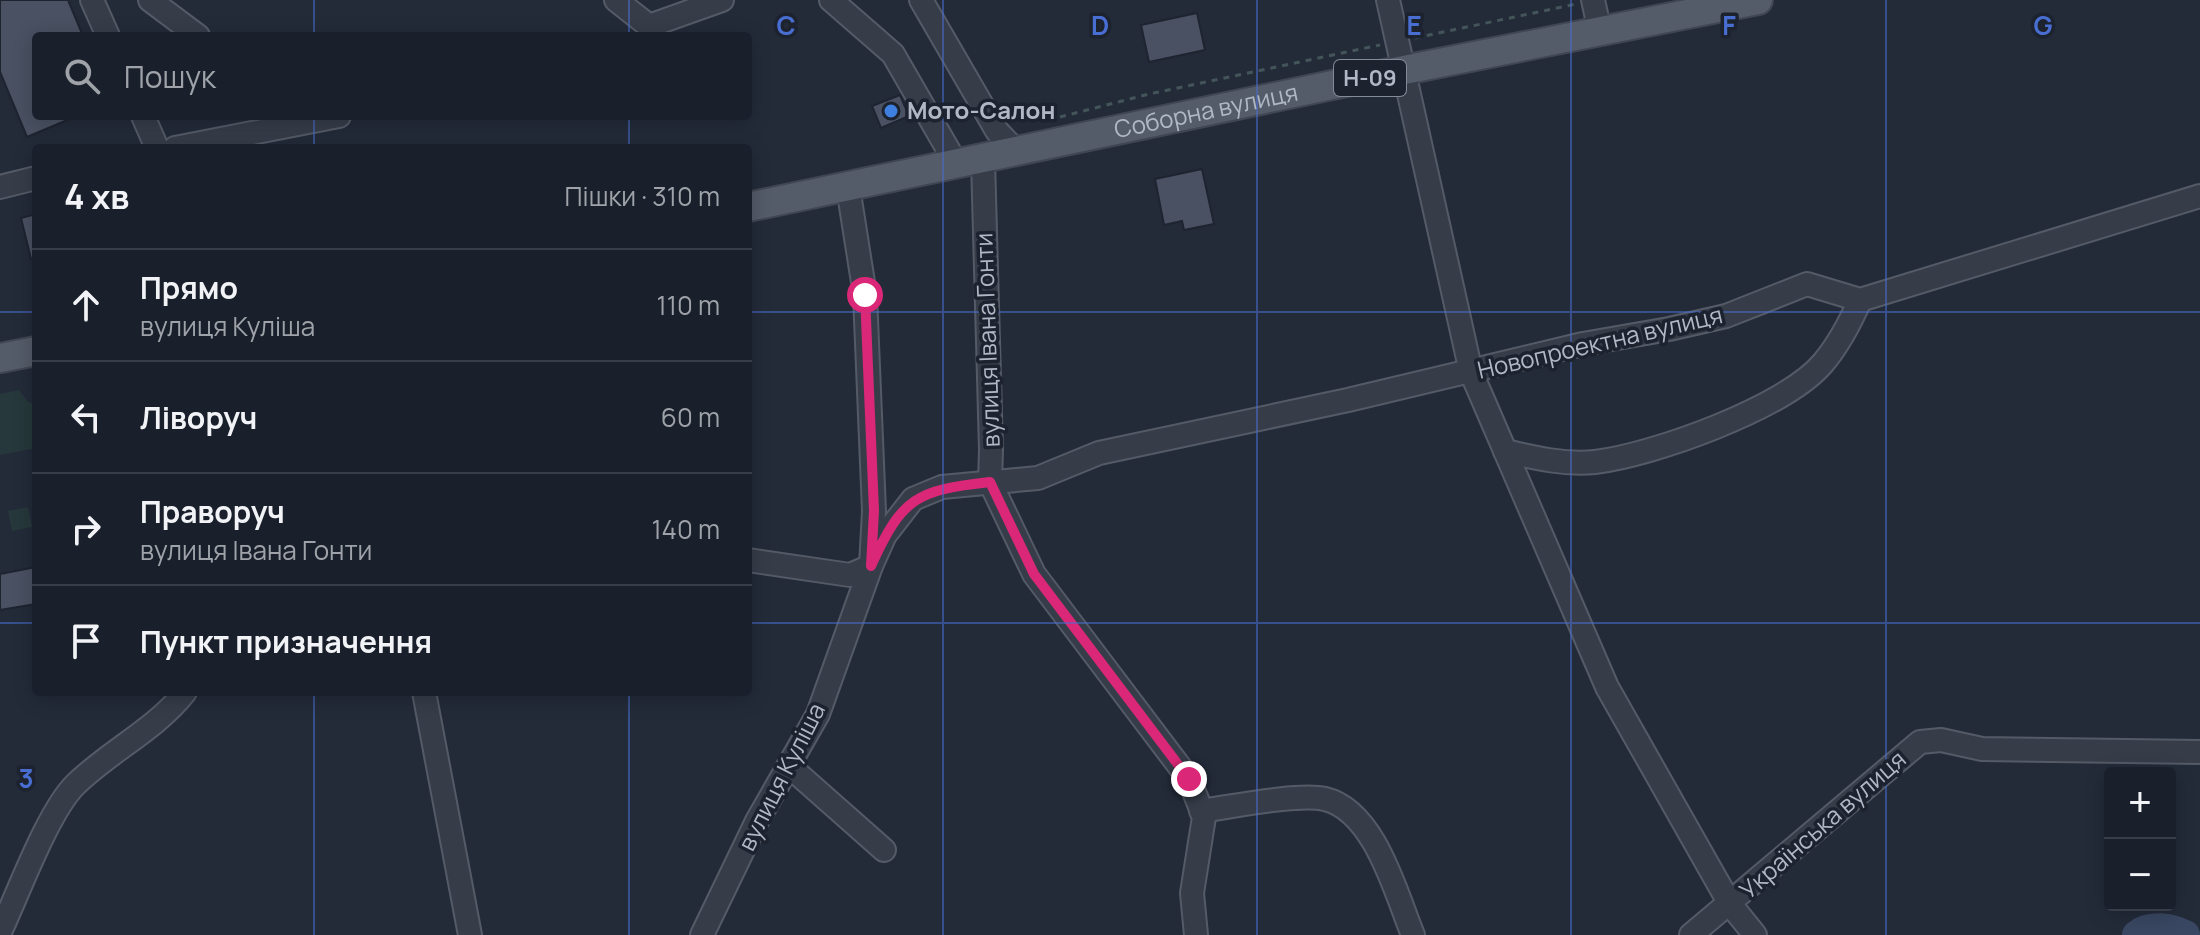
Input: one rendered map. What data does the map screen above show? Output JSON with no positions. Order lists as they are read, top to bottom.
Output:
{
  "streets": {
    "main road": ["Н-09", "Соборна вулиця"],
    "street": [
      "вулиця Івана Гонти",
      "Новопроектна вулиця",
      "вулиця Куліша",
      "Українська вулиця"
    ]
  },
  "crossings": [
    ["Соборна вулиця", "вулиця Івана Гонти"],
    ["Соборна вулиця", "вулиця Куліша"],
    ["вулиця Івана Гонти", "Новопроектна вулиця"],
    ["Новопроектна вулиця", "вулиця Куліша"]
  ],
  "places": ["Мото-Салон"],
  "page": {
    "search": "Пошук",
    "heading": ["4 хв", "Пішки · 310 m"],
    "list": [
      ["Прямо", "вулиця Куліша", "110 m"],
      ["Ліворуч", "60 m"],
      ["Праворуч", "вулиця Івана Гонти", "140 m"],
      "Пункт призначення"
    ],
    "map_buttons": ["+", "−"]
  },
  "grid": {
    "columns": [
      "C",
      "D",
      "E",
      "F",
      "G"
    ],
    "rows": ["3"]
  }
}
